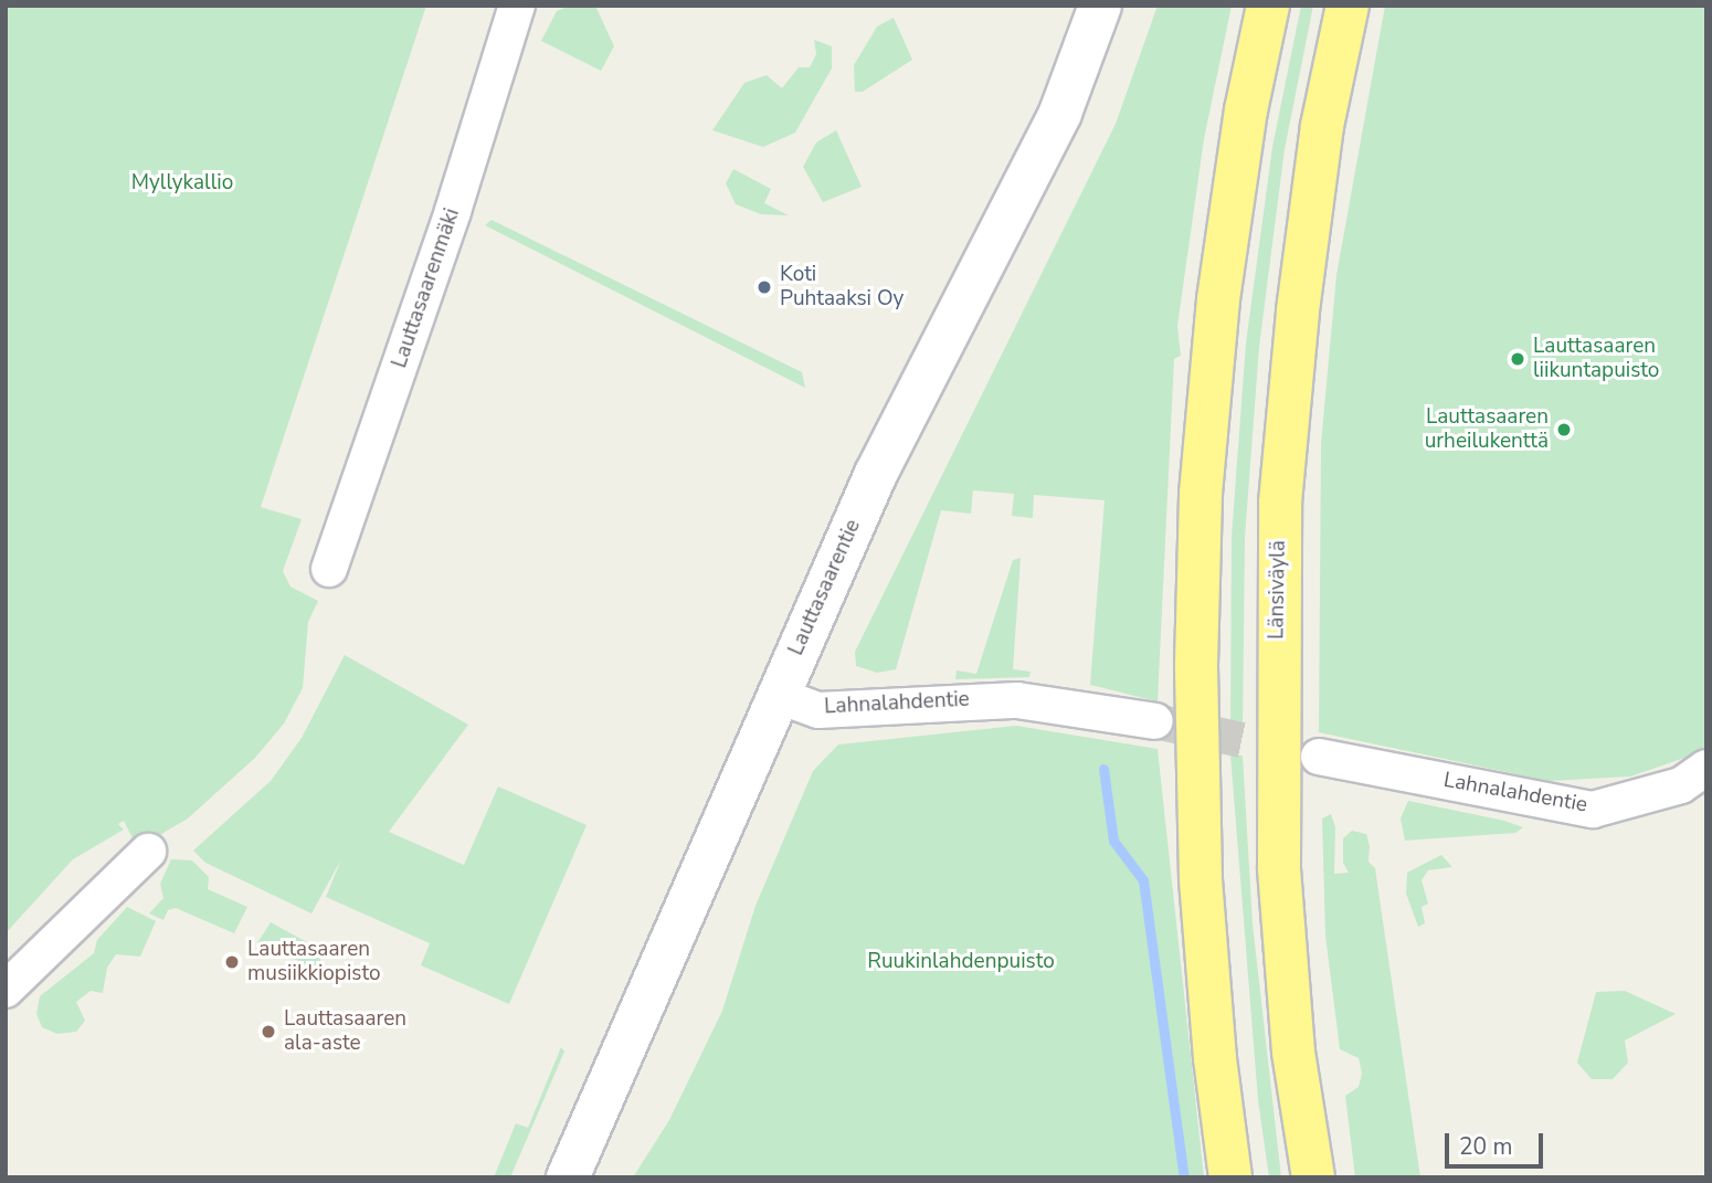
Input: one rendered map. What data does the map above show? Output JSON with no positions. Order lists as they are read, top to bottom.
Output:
{
  "streets": {
    "highway": ["Länsiväylä"],
    "main road": ["Lauttasaarentie"],
    "street": ["Lauttasaarenmäki", "Lahnalahdentie"]
  },
  "crossings": [
    ["Lauttasaarentie", "Lahnalahdentie"]
  ],
  "parks": ["Myllykallio", "Ruukinlahdenpuisto"],
  "places": [
    "Koti Puhtaaksi Oy",
    "Lauttasaaren liikuntapuisto",
    "Lauttasaaren urheilukenttä",
    "Lauttasaaren musiikkiopisto",
    "Lauttasaaren ala-aste"
  ],
  "scale_bar": "20 m"
}
